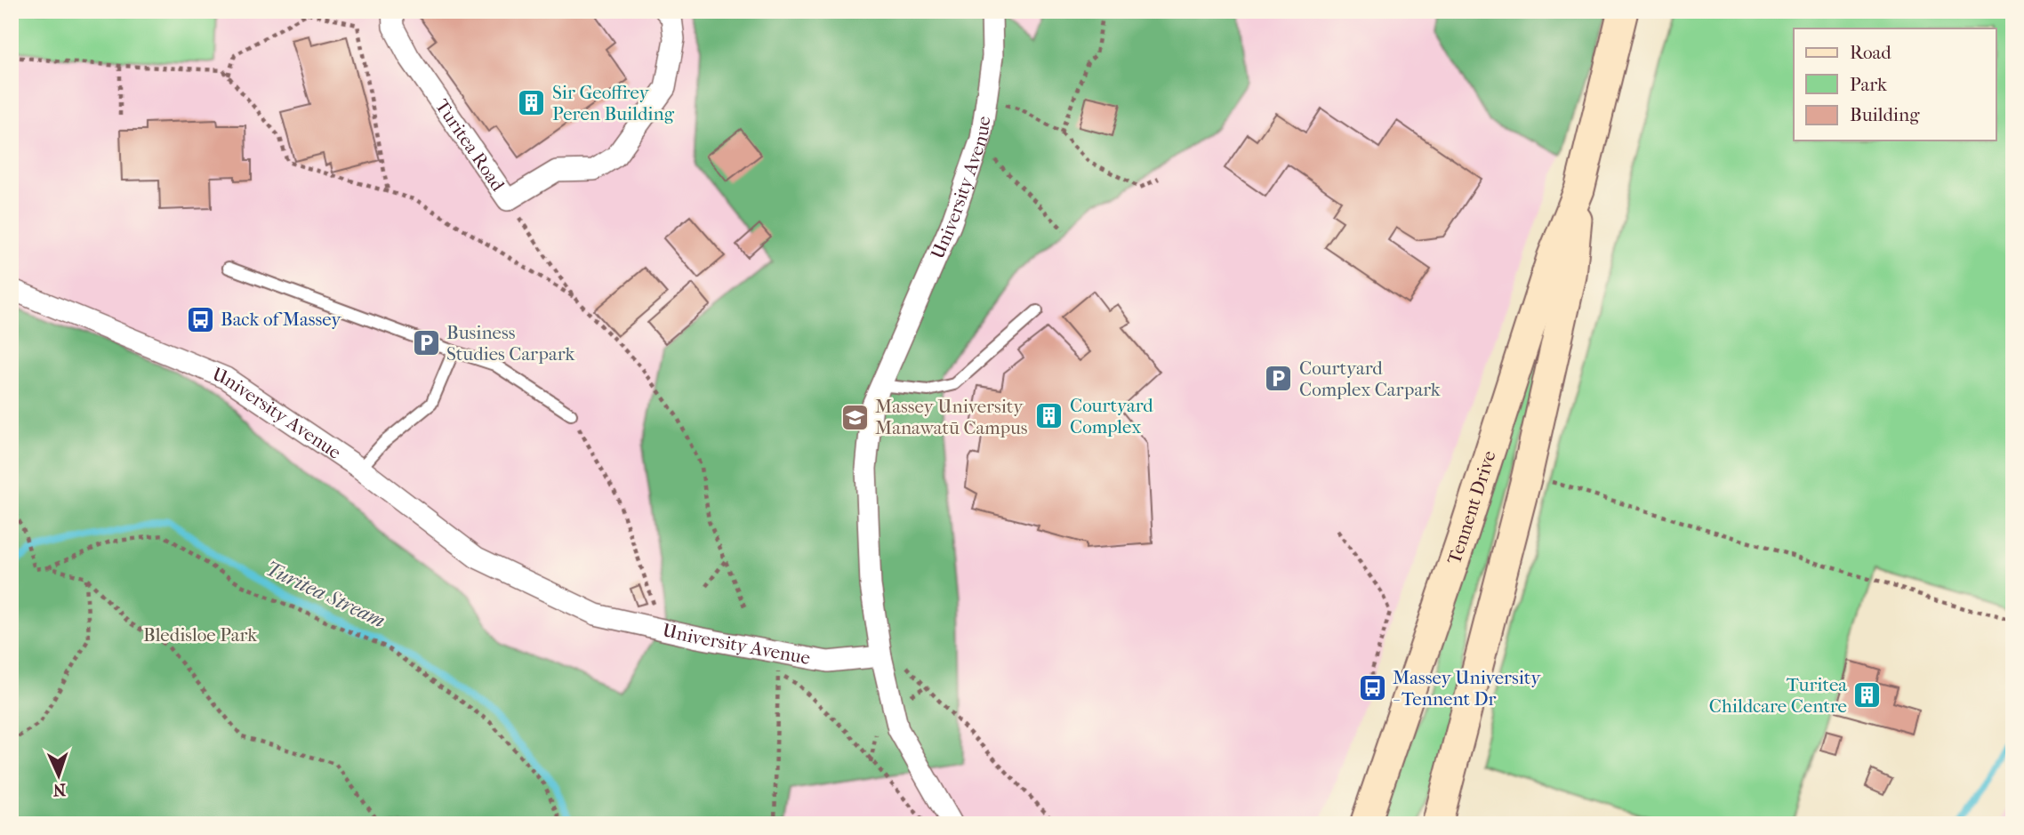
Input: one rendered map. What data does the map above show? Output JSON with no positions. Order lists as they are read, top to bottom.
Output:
{
  "streets": {
    "main road": ["Tennent Drive"],
    "street": ["Turitea Road", "University Avenue"]
  },
  "water": ["Turitea Stream"],
  "parks": ["Bledisloe Park"],
  "places": {
    "building": ["Sir Geoffrey Peren Building", "Courtyard Complex", "Turitea Childcare Centre"],
    "bus stop": ["Back of Massey", "Massey University - Tennent Dr"],
    "parking": ["Business Studies Carpark", "Courtyard Complex Carpark"],
    "school or university": ["Massey University Manawatū Campus"]
  },
  "legend": ["Road", "Park", "Building"],
  "north": "bottom"
}
